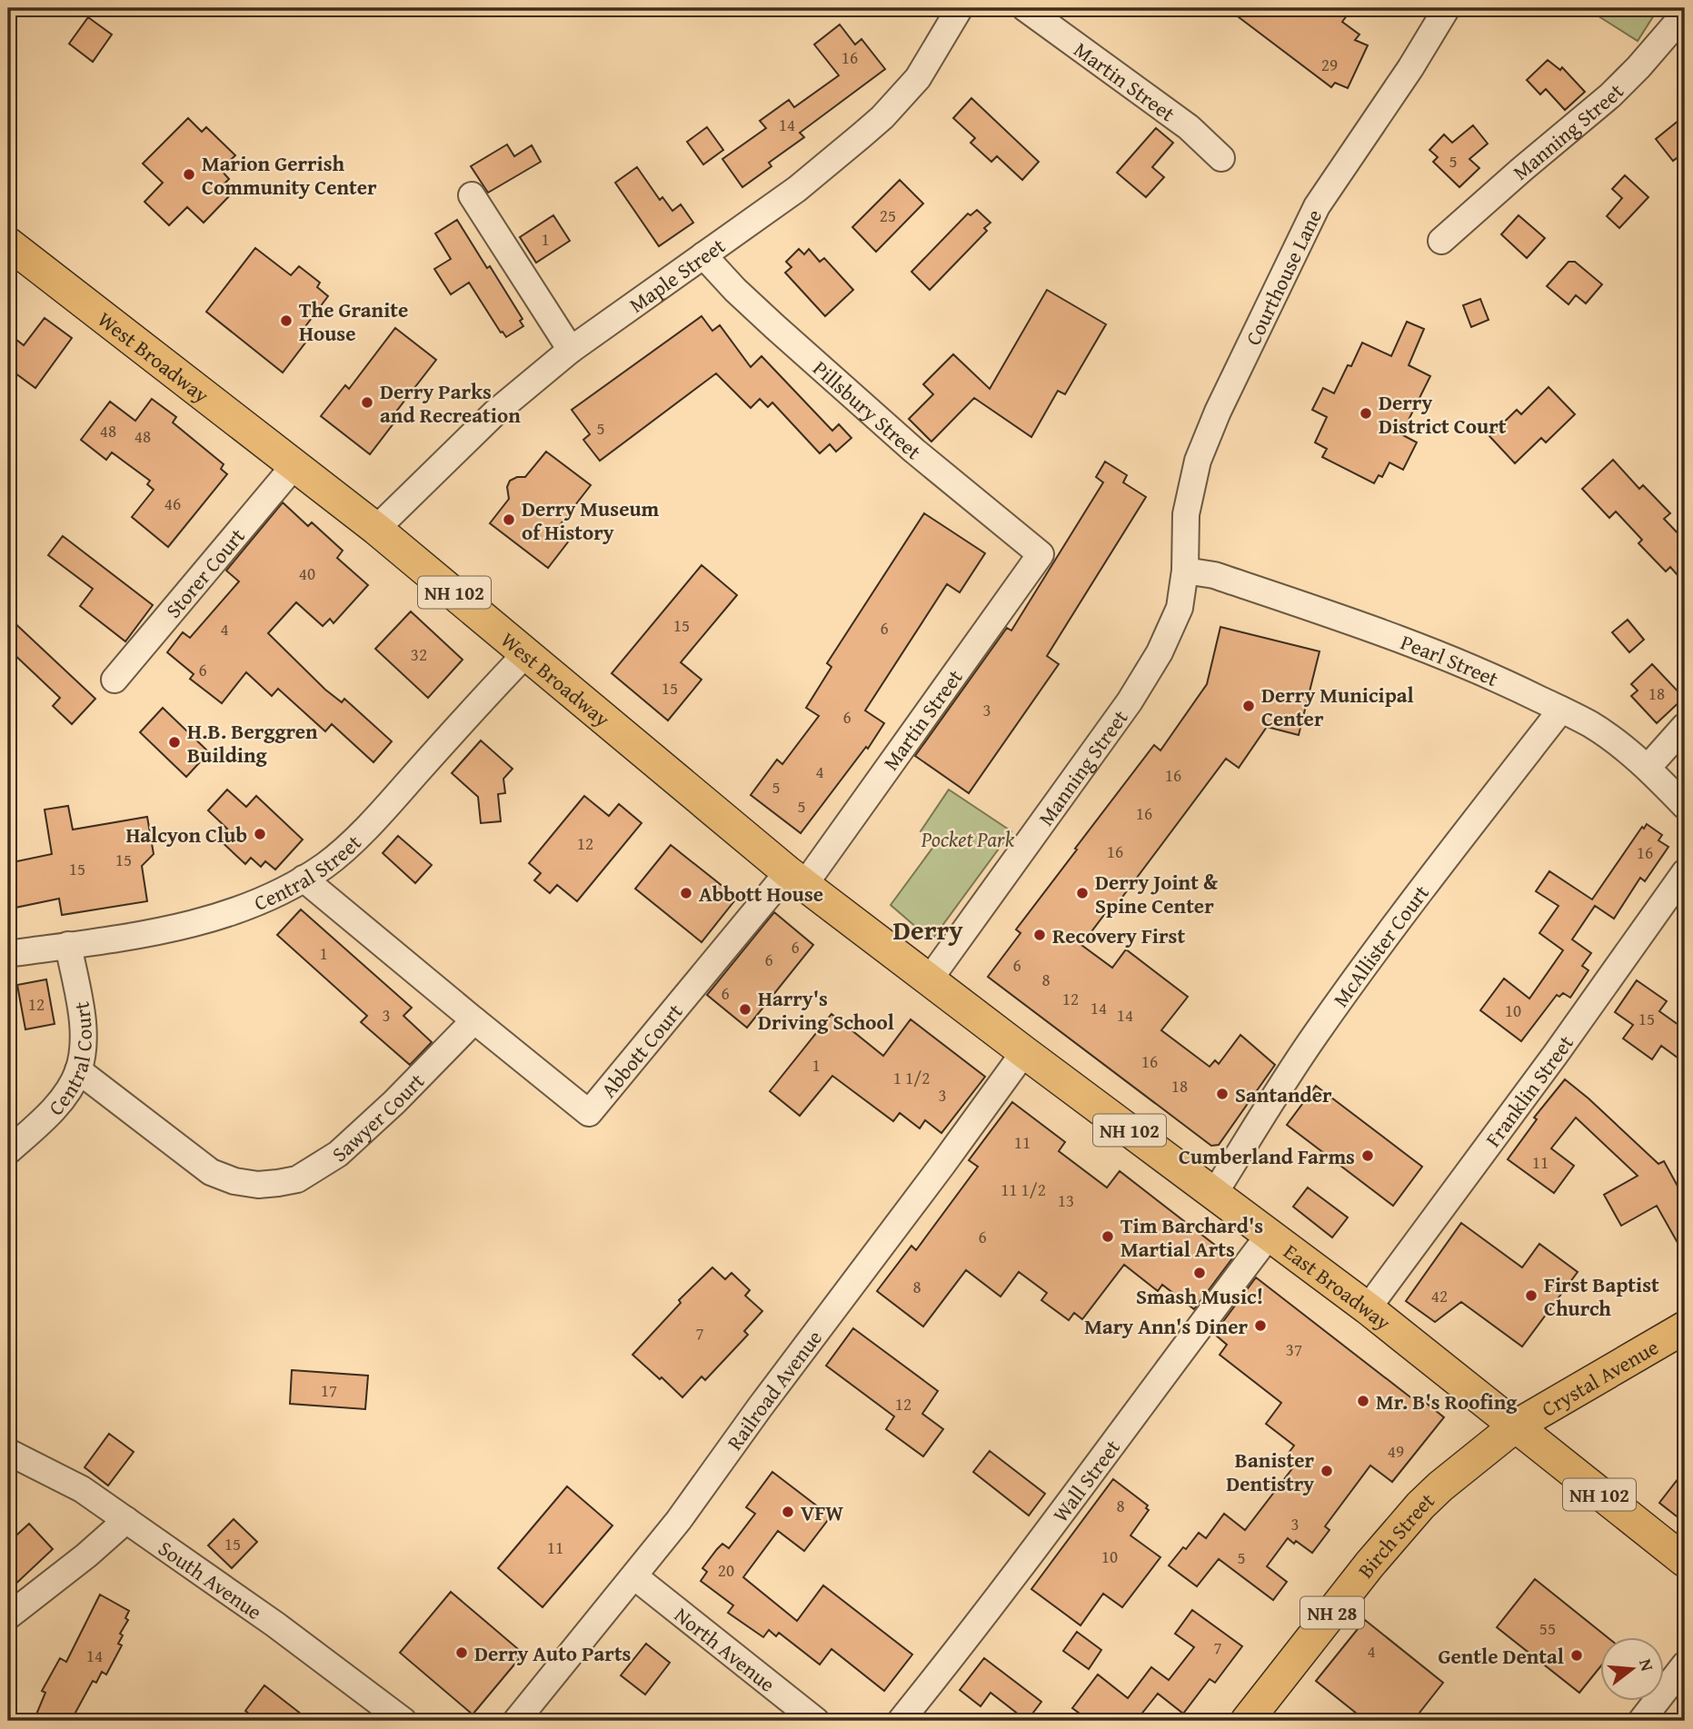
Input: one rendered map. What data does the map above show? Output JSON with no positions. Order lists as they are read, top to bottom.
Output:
{
  "streets": {
    "main road": [
      "West Broadway",
      "NH 102",
      "East Broadway",
      "Crystal Avenue",
      "Birch Street",
      "NH 28"
    ],
    "street": [
      "Martin Street",
      "Manning Street",
      "Maple Street",
      "Courthouse Lane",
      "Pillsbury Street",
      "Storer Court",
      "Pearl Street",
      "Central Street",
      "McAllister Court",
      "Abbott Court",
      "Central Court",
      "Franklin Street",
      "Sawyer Court",
      "Railroad Avenue",
      "Wall Street",
      "South Avenue",
      "North Avenue"
    ]
  },
  "crossings": [
    ["Martin Street", "West Broadway"],
    ["Martin Street", "Pillsbury Street"],
    ["Martin Street", "Abbott Court"],
    ["Manning Street", "Courthouse Lane"],
    ["Manning Street", "Pearl Street"],
    ["Manning Street", "East Broadway"],
    ["Maple Street", "West Broadway"],
    ["Maple Street", "Pillsbury Street"],
    ["Courthouse Lane", "Pearl Street"],
    ["West Broadway", "Storer Court"],
    ["West Broadway", "Central Street"],
    ["West Broadway", "Abbott Court"],
    ["West Broadway", "East Broadway"],
    ["Pearl Street", "McAllister Court"],
    ["Central Street", "Central Court"],
    ["McAllister Court", "East Broadway"],
    ["Abbott Court", "Sawyer Court"],
    ["Central Court", "Sawyer Court"],
    ["Franklin Street", "East Broadway"],
    ["East Broadway", "Crystal Avenue"],
    ["East Broadway", "Railroad Avenue"],
    ["East Broadway", "Wall Street"],
    ["East Broadway", "Birch Street"],
    ["Crystal Avenue", "Birch Street"],
    ["Railroad Avenue", "North Avenue"]
  ],
  "districts": ["Derry"],
  "parks": ["Pocket Park"],
  "places": [
    "Marion Gerrish Community Center",
    "The Granite House",
    "Derry Parks and Recreation",
    "Derry District Court",
    "Derry Museum of History",
    "Derry Municipal Center",
    "H.B. Berggren Building",
    "Halcyon Club",
    "Abbott House",
    "Derry Joint & Spine Center",
    "Recovery First",
    "Harry's Driving School",
    "Santander",
    "Cumberland Farms",
    "Tim Barchard's Martial Arts",
    "Smash Music!",
    "First Baptist Church",
    "Mary Ann's Diner",
    "Mr. B's Roofing",
    "Banister Dentistry",
    "VFW",
    "Derry Auto Parts",
    "Gentle Dental"
  ],
  "house_numbers": [
    "16",
    "29",
    "14",
    "5",
    "25",
    "1",
    "5",
    "48",
    "48",
    "46",
    "40",
    "15",
    "6",
    "4",
    "32",
    "6",
    "15",
    "18",
    "3",
    "6",
    "4",
    "16",
    "5",
    "5",
    "16",
    "12",
    "16",
    "16",
    "15",
    "15",
    "6",
    "1",
    "6",
    "6",
    "8",
    "6",
    "12",
    "12",
    "14",
    "10",
    "3",
    "14",
    "15",
    "16",
    "1",
    "1 1/2",
    "18",
    "3",
    "11",
    "11",
    "11 1/2",
    "13",
    "6",
    "8",
    "42",
    "7",
    "37",
    "17",
    "12",
    "49",
    "8",
    "3",
    "15",
    "11",
    "10",
    "5",
    "20",
    "55",
    "7",
    "4",
    "14"
  ],
  "north": "right"
}
